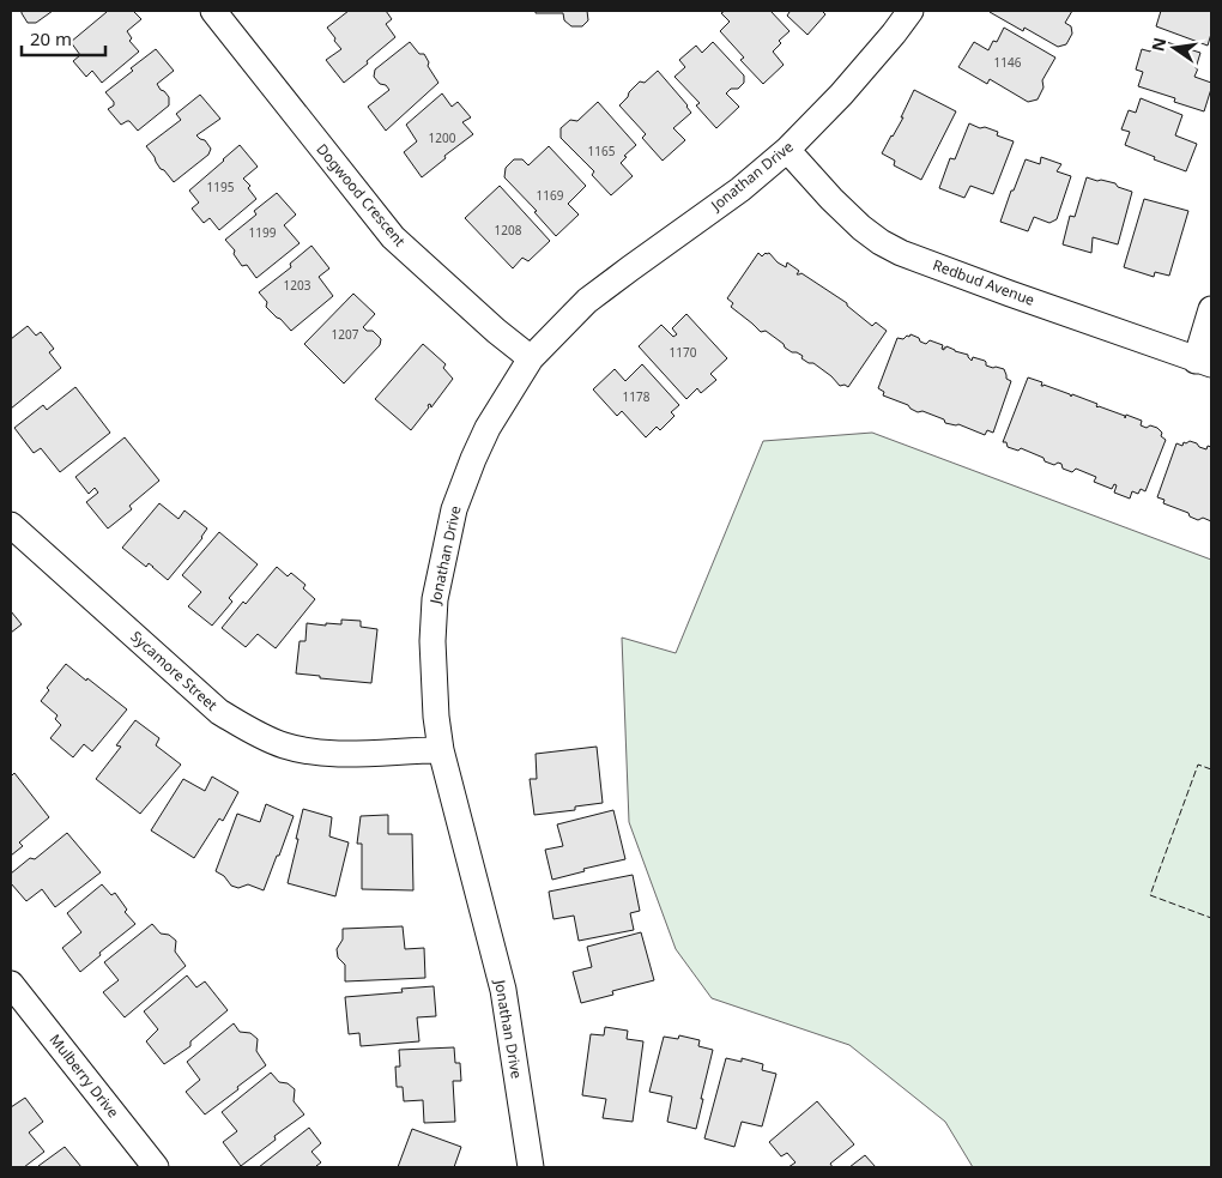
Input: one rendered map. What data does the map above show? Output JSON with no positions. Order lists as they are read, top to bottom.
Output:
{
  "streets": {
    "street": [
      "Jonathan Drive",
      "Dogwood Crescent",
      "Redbud Avenue",
      "Sycamore Street",
      "Mulberry Drive"
    ]
  },
  "crossings": [
    ["Jonathan Drive", "Dogwood Crescent"],
    ["Jonathan Drive", "Redbud Avenue"],
    ["Jonathan Drive", "Sycamore Street"]
  ],
  "house_numbers": [
    "1146",
    "1200",
    "1165",
    "1195",
    "1169",
    "1208",
    "1199",
    "1203",
    "1207",
    "1170",
    "1178"
  ],
  "scale_bar": "20 m",
  "north": "left"
}
